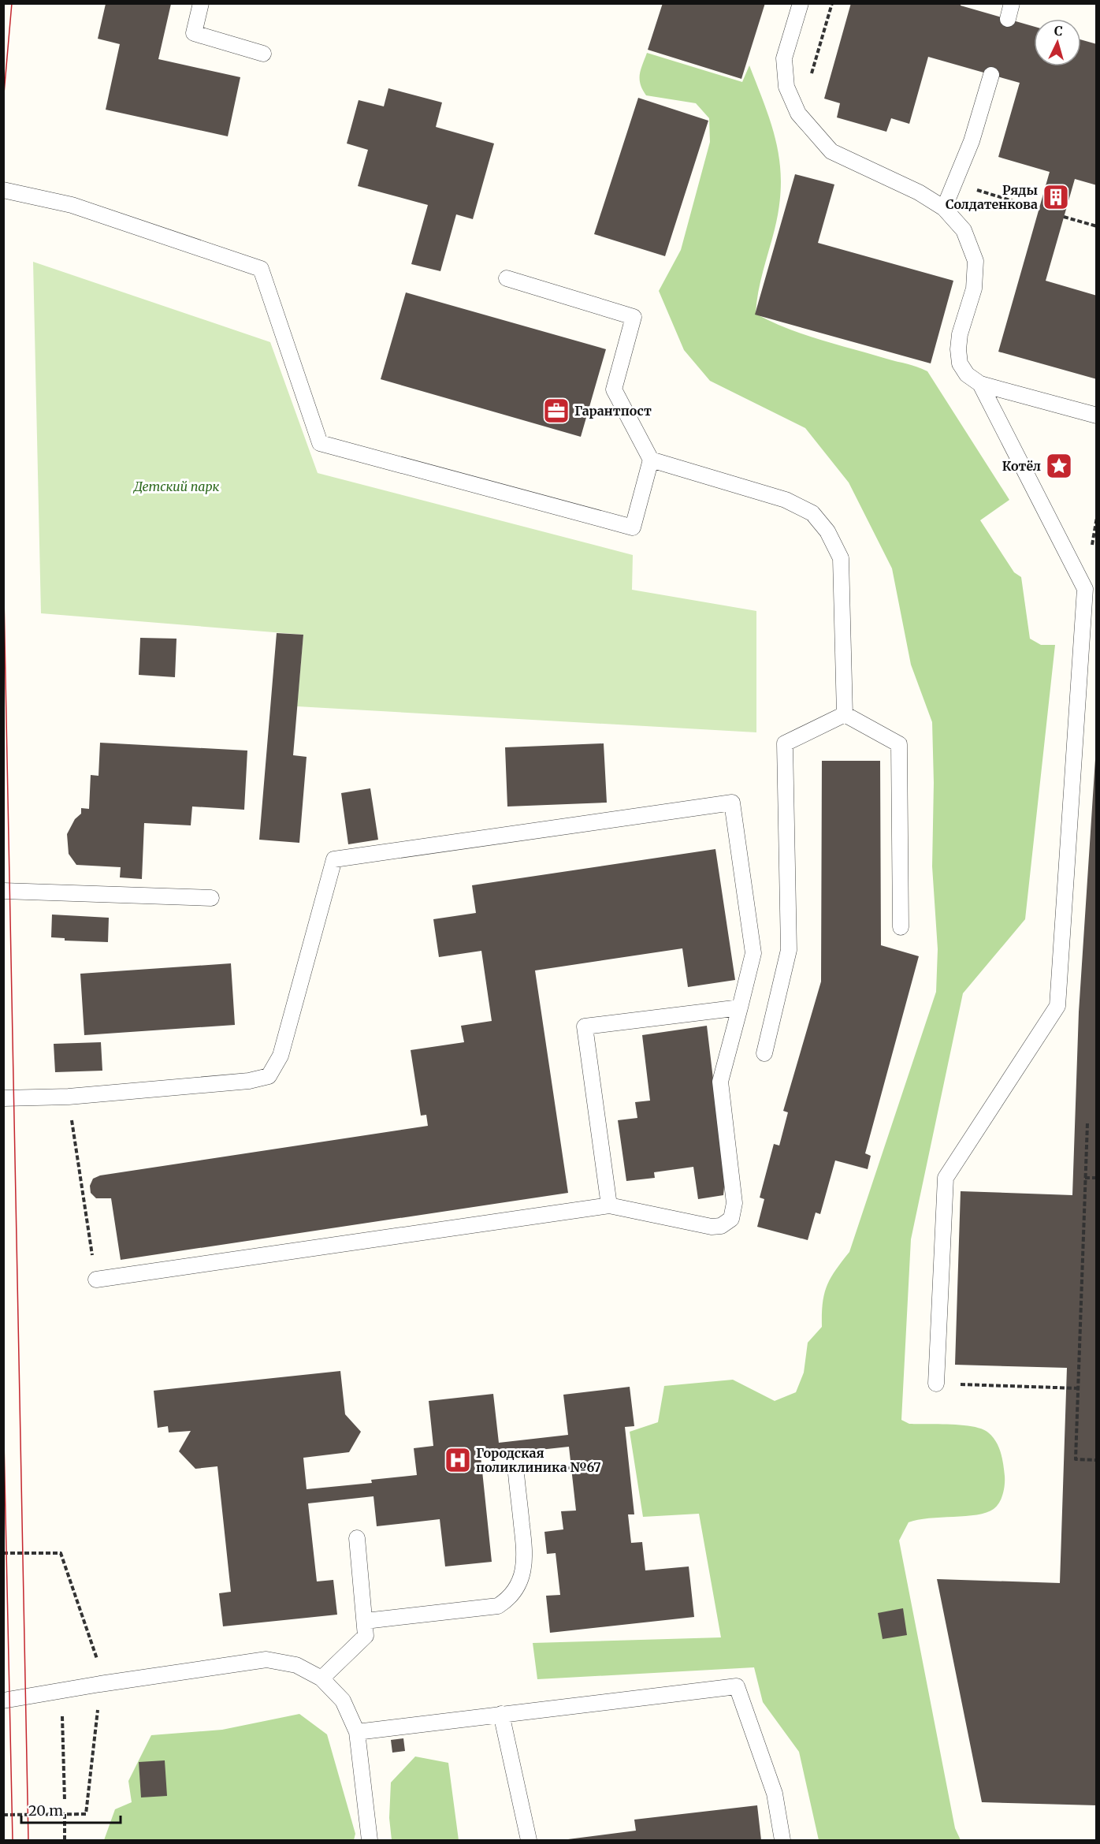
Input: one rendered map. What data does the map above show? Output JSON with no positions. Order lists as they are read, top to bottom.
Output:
{
  "parks": ["Детский парк"],
  "places": {
    "building": ["Ряды Солдатенкова"],
    "office": ["Гарантпост"],
    "place": ["Котёл"],
    "hospital": ["Городская поликлиника №67"]
  },
  "scale_bar": "20 m",
  "north": "top"
}
